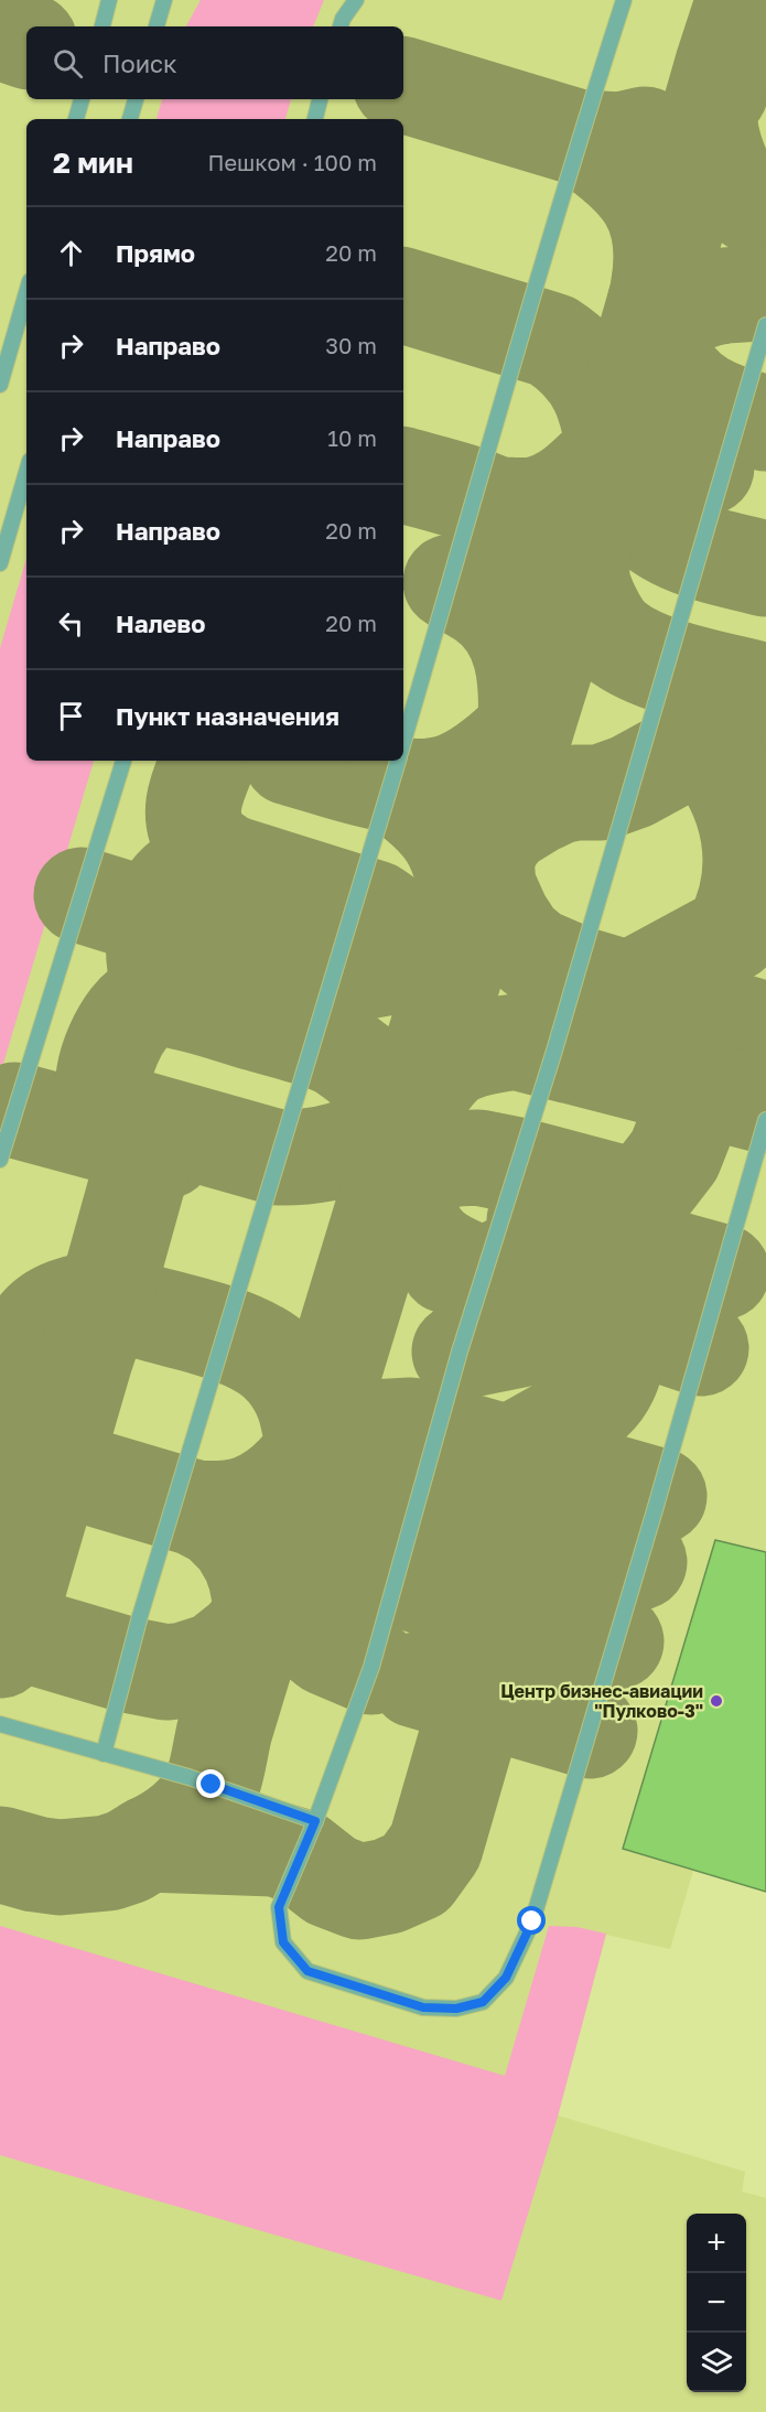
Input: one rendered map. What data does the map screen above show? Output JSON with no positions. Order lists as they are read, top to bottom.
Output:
{
  "places": ["Центр бизнес-авиации \"Пулково-3\""],
  "page": {
    "search": "Поиск",
    "heading": ["2 мин", "Пешком · 100 m"],
    "list": [
      ["Прямо", "20 m"],
      ["Направо", "30 m"],
      ["Направо", "10 m"],
      ["Направо", "20 m"],
      ["Налево", "20 m"],
      "Пункт назначения"
    ],
    "map_buttons": ["+", "−"]
  }
}
